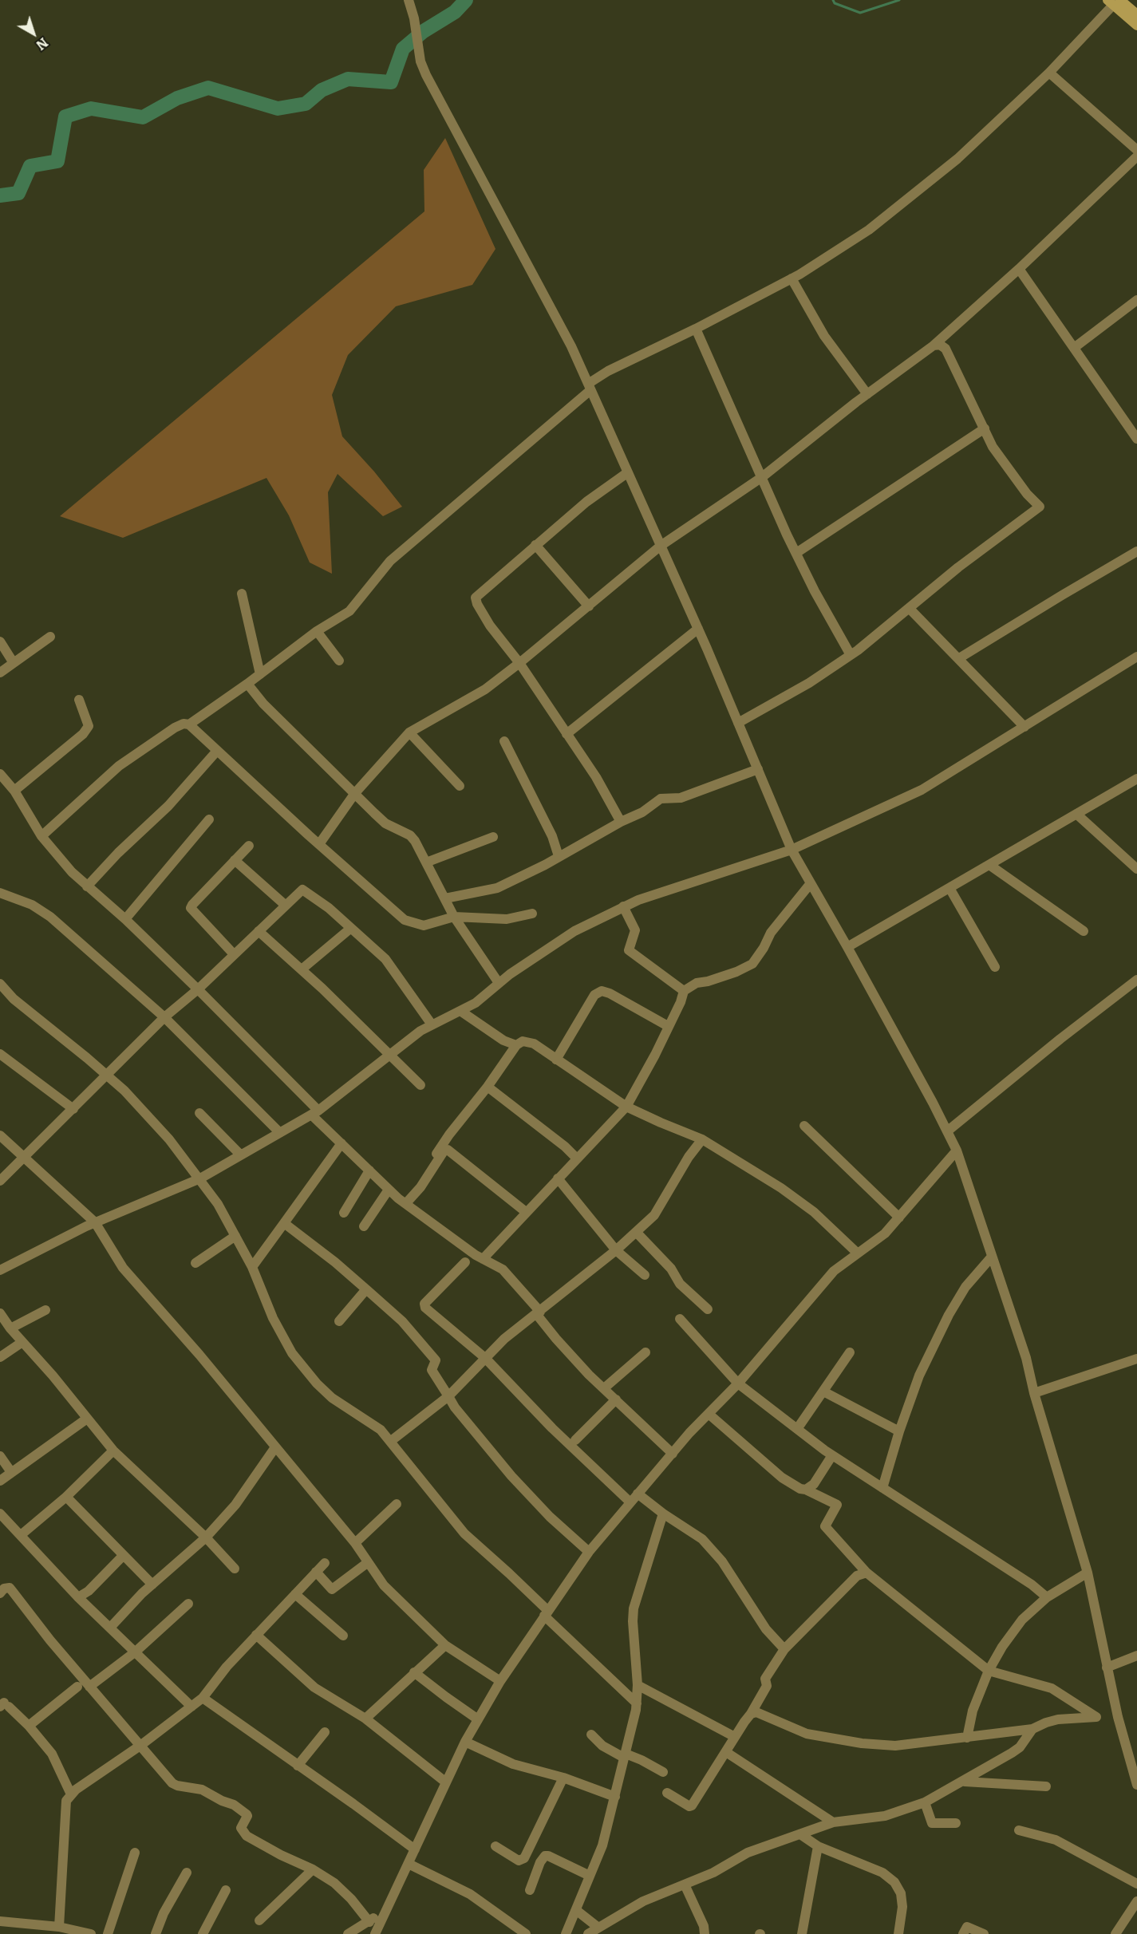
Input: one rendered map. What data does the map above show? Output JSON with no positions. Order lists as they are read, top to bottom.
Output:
{
  "north": "bottom right"
}
